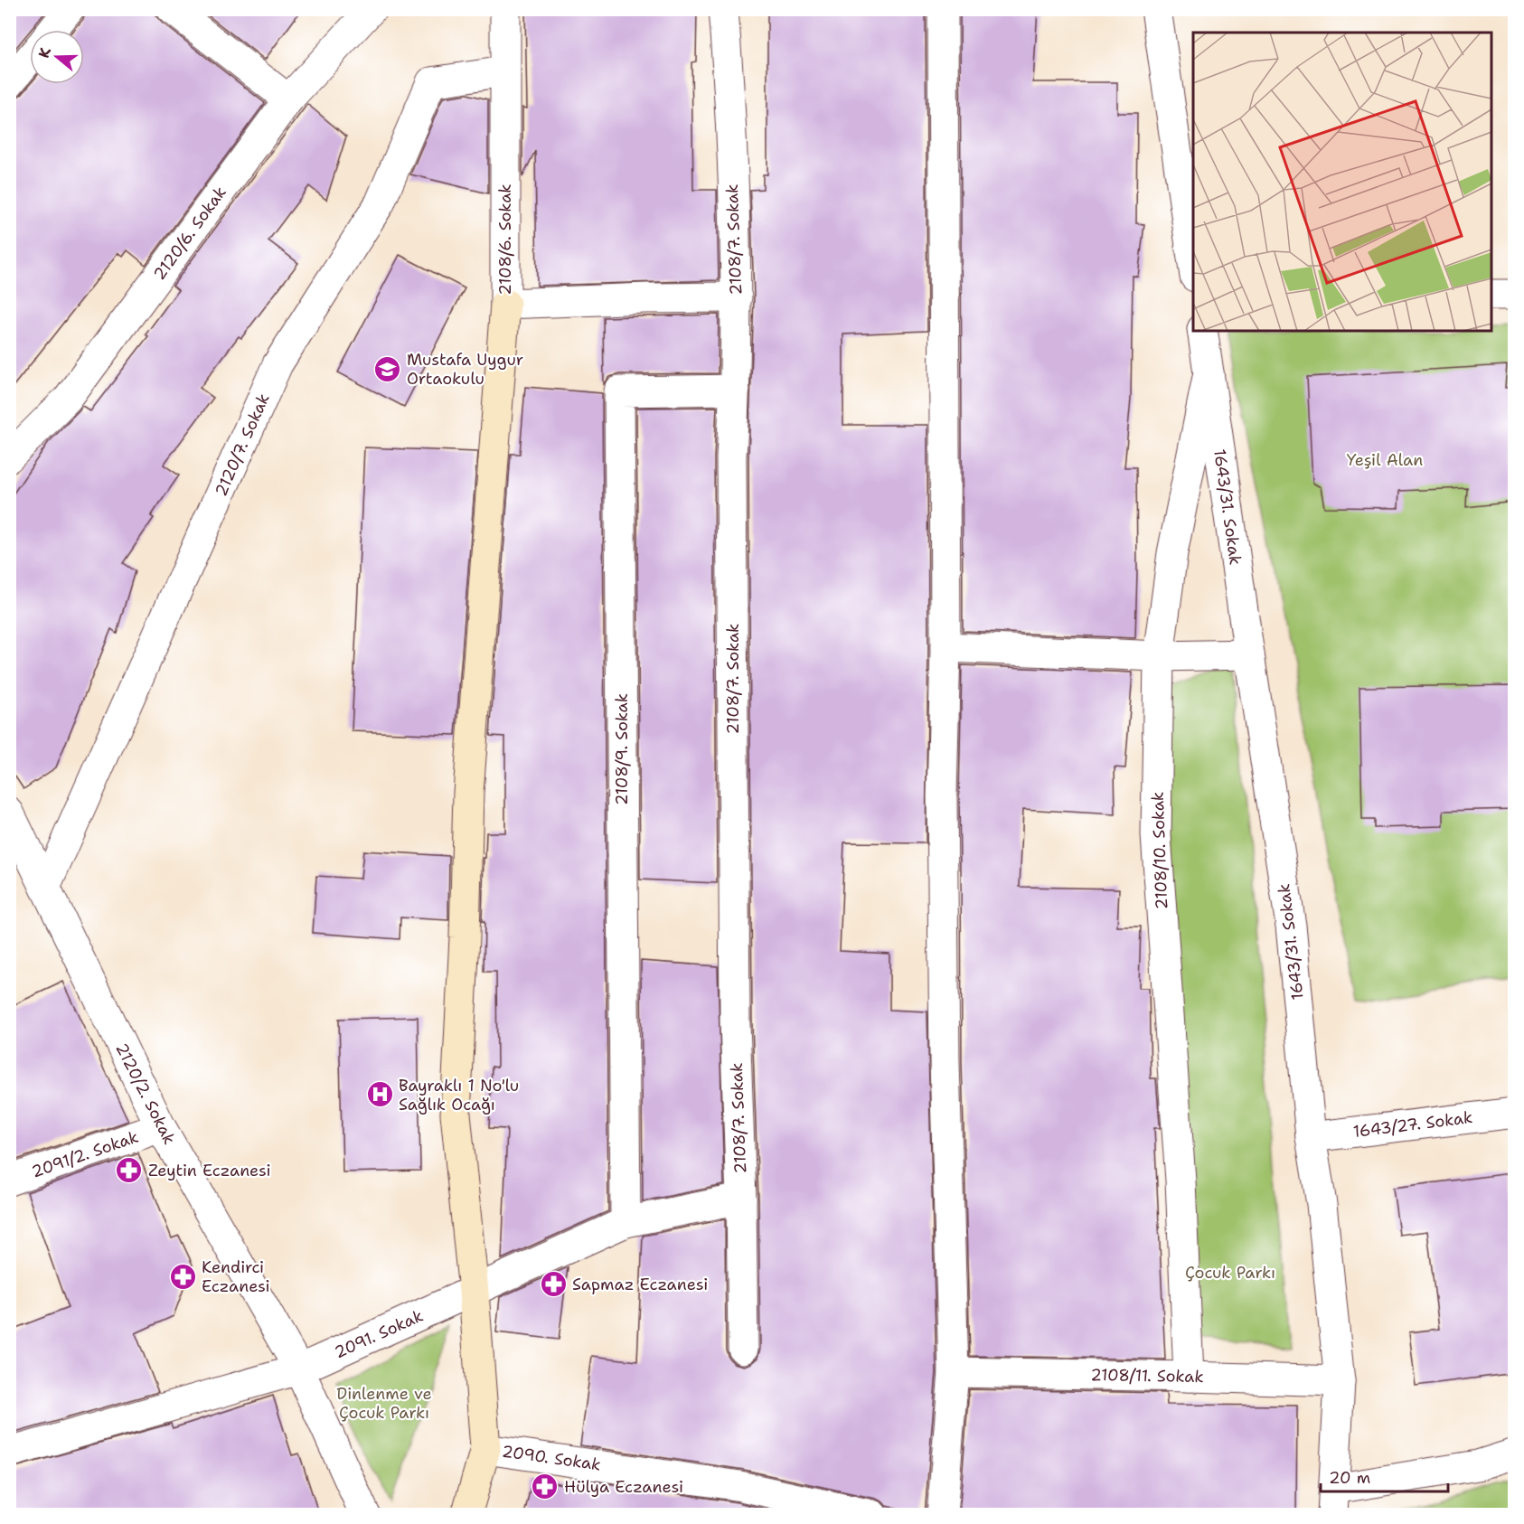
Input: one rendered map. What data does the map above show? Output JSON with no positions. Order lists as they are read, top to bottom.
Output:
{
  "streets": {
    "street": [
      "2120/6. Sokak",
      "2108/6. Sokak",
      "2108/7. Sokak",
      "2120/7. Sokak",
      "1643/31. Sokak",
      "2108/9. Sokak",
      "2108/10. Sokak",
      "2120/2. Sokak",
      "1643/27. Sokak",
      "2091/2. Sokak",
      "2091. Sokak",
      "2108/11. Sokak",
      "2090. Sokak"
    ]
  },
  "crossings": [
    ["2108/6. Sokak", "2108/7. Sokak"],
    ["2108/6. Sokak", "2120/7. Sokak"],
    ["2108/7. Sokak", "2108/9. Sokak"],
    ["2108/7. Sokak", "2091. Sokak"],
    ["2120/7. Sokak", "2120/2. Sokak"],
    ["1643/31. Sokak", "2108/10. Sokak"],
    ["1643/31. Sokak", "1643/27. Sokak"],
    ["1643/31. Sokak", "2108/11. Sokak"],
    ["2108/9. Sokak", "2091. Sokak"],
    ["2108/10. Sokak", "2108/11. Sokak"],
    ["2120/2. Sokak", "2091/2. Sokak"],
    ["2120/2. Sokak", "2091. Sokak"]
  ],
  "parks": ["Yeşil Alan", "Çocuk Parkı", "Dinlenme ve Çocuk Parkı"],
  "places": {
    "school or university": ["Mustafa Uygur Ortaokulu"],
    "hospital": ["Bayraklı 1 No'lu Sağlık Ocağı"],
    "pharmacy": [
      "Zeytin Eczanesi",
      "Kendirci Eczanesi",
      "Sapmaz Eczanesi",
      "Hülya Eczanesi"
    ]
  },
  "scale_bar": "20 m",
  "north": "left"
}
